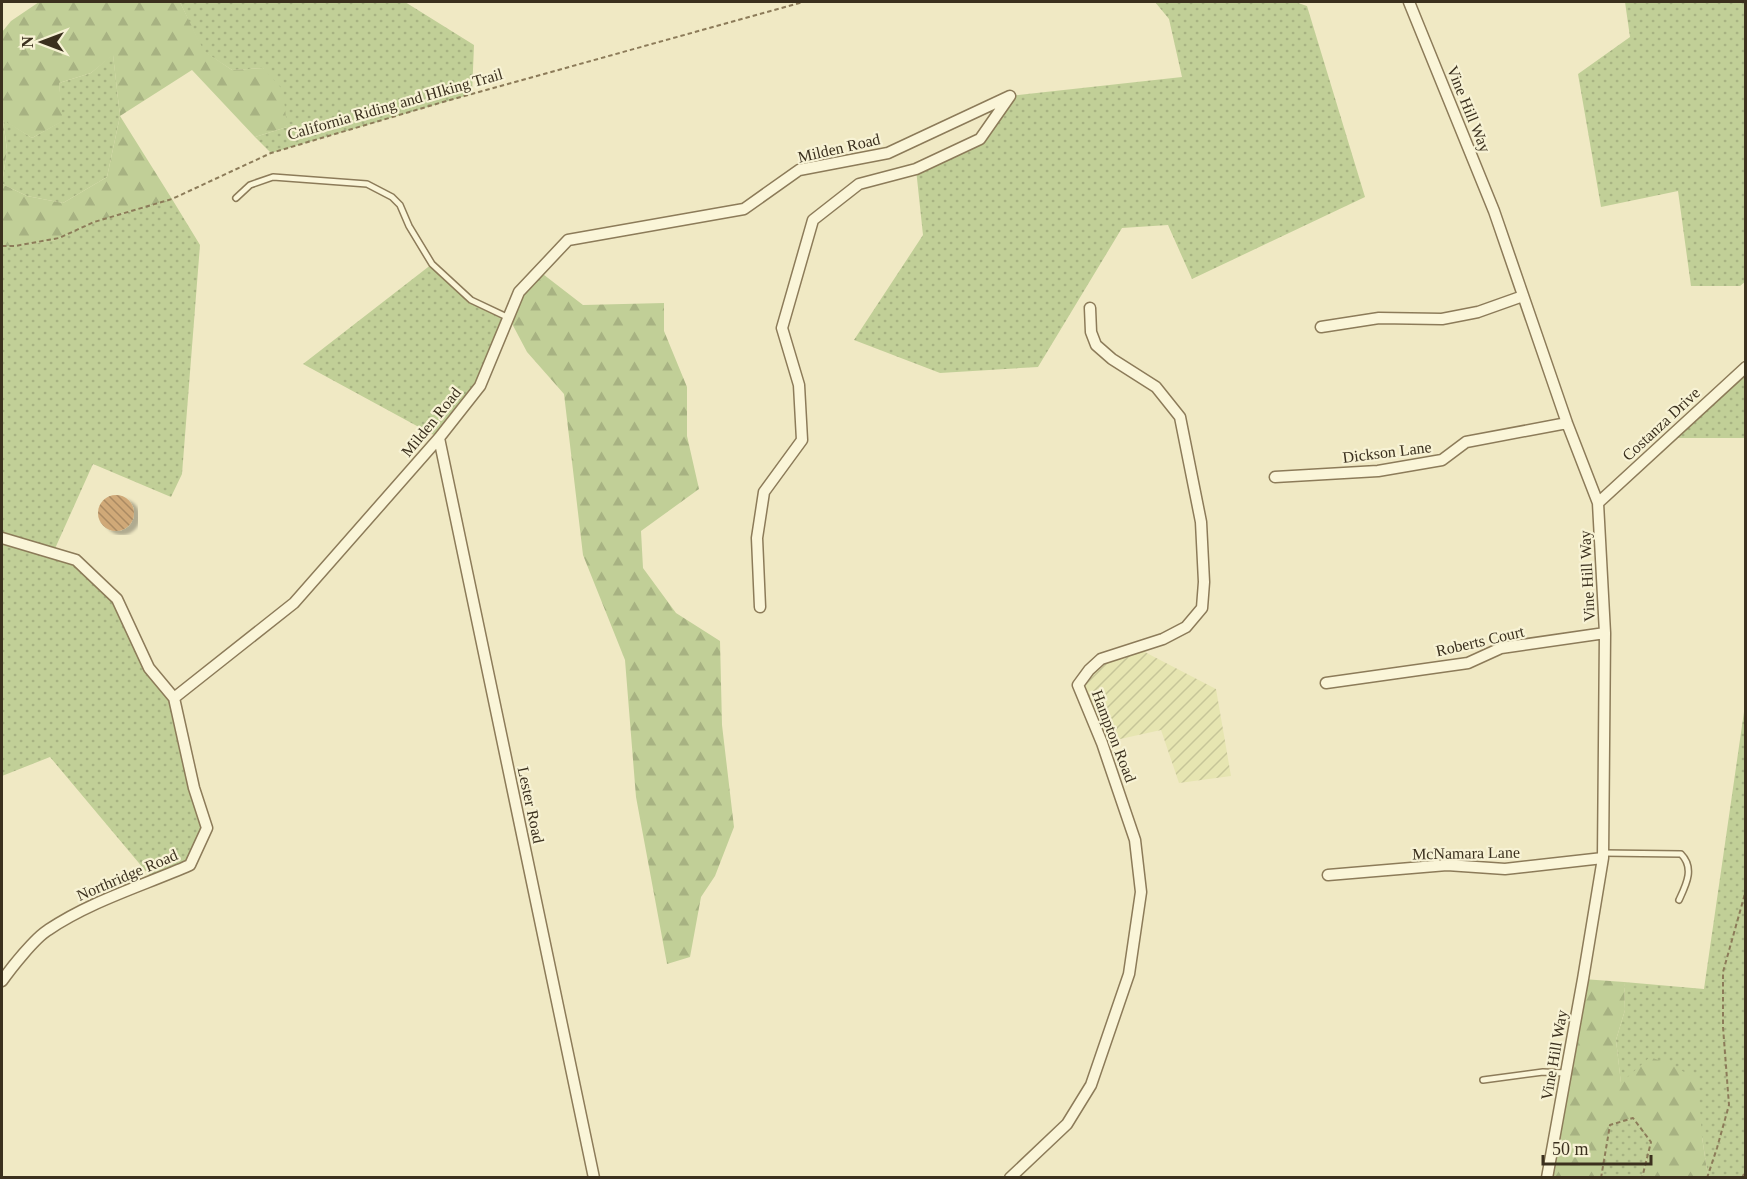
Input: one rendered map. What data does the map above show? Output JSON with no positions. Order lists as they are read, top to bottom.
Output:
{
  "streets": {
    "street": [
      "Vine Hill Way",
      "Milden Road",
      "Costanza Drive",
      "Dickson Lane",
      "Roberts Court",
      "Hampton Road",
      "Lester Road",
      "McNamara Lane",
      "Northridge Road"
    ],
    "path": ["California Riding and HIking Trail"]
  },
  "crossings": [
    ["Vine Hill Way", "Costanza Drive"],
    ["Vine Hill Way", "Dickson Lane"],
    ["Vine Hill Way", "Roberts Court"],
    ["Vine Hill Way", "McNamara Lane"],
    ["Milden Road", "Lester Road"],
    ["Milden Road", "Northridge Road"]
  ],
  "scale_bar": "50 m",
  "north": "left"
}
